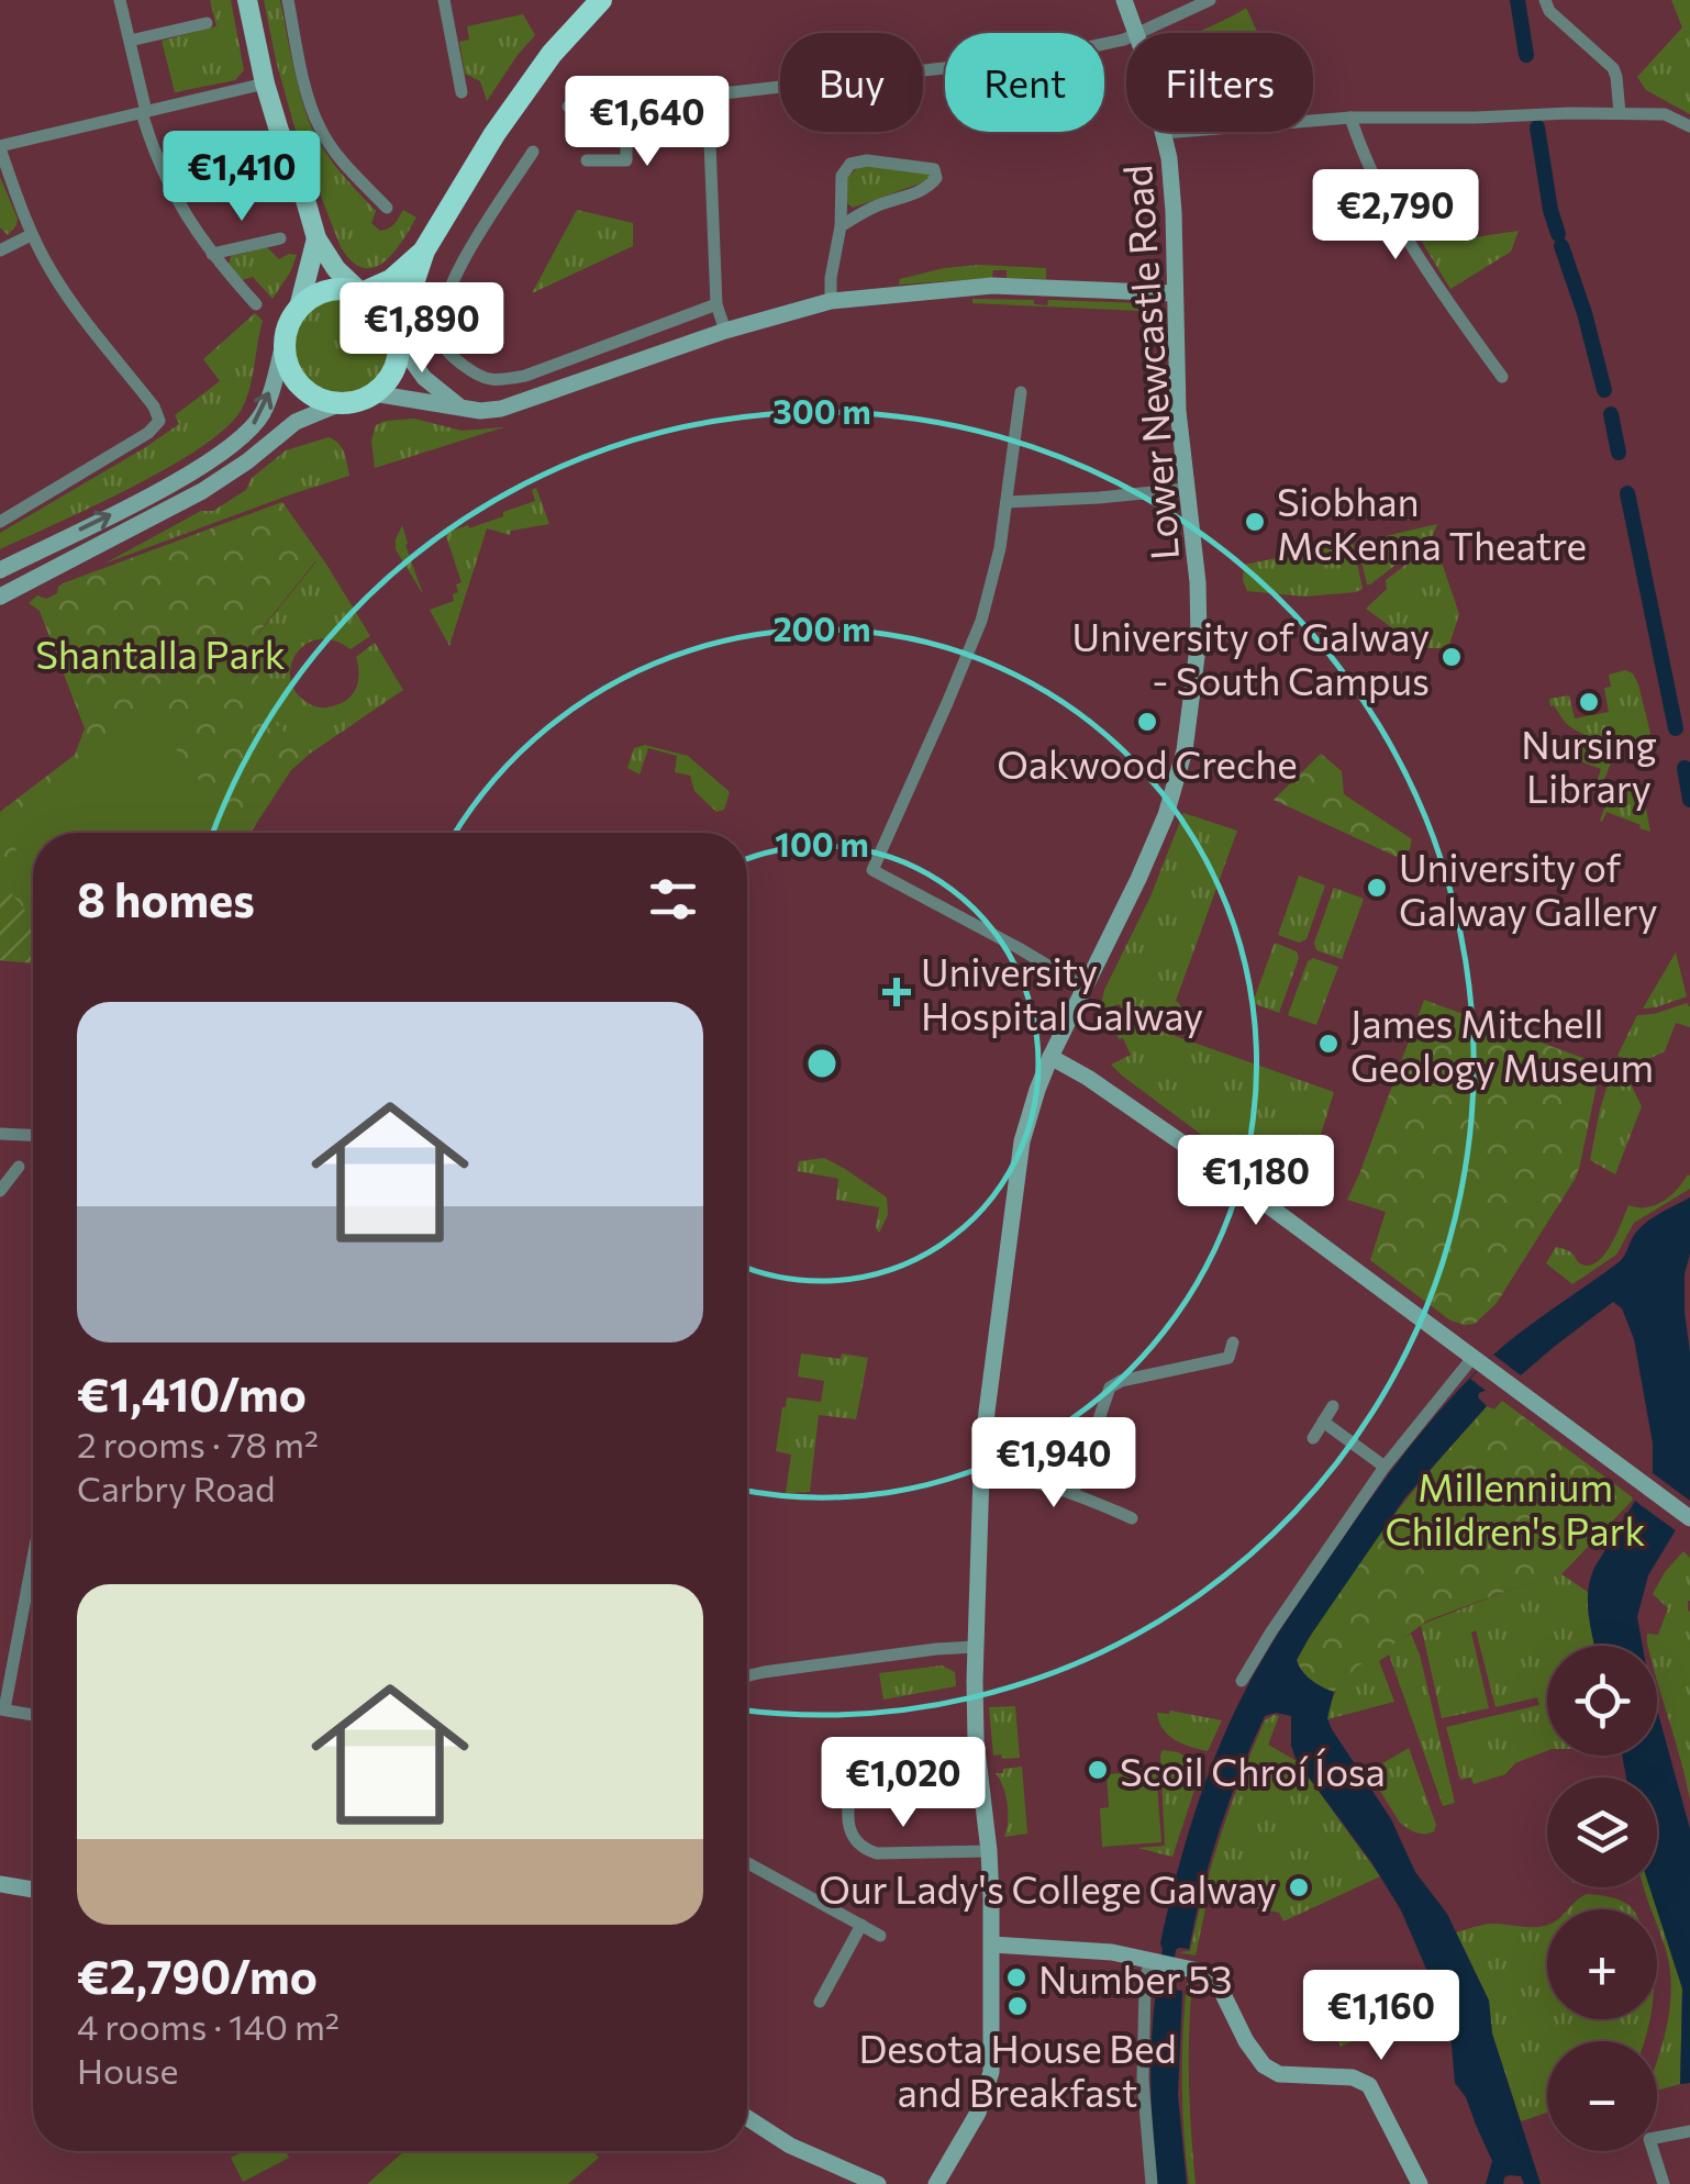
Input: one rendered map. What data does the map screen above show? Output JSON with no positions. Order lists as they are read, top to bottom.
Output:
{
  "streets": {
    "main road": ["Lower Newcastle Road"]
  },
  "parks": ["Shantalla Park", "Millennium Children's Park"],
  "places": {
    "other": [
      "Siobhan McKenna Theatre",
      "University of Galway - South Campus",
      "Nursing Library",
      "Oakwood Creche",
      "University of Galway Gallery",
      "James Mitchell Geology Museum",
      "Scoil Chroí Íosa",
      "Our Lady's College Galway",
      "Number 53",
      "Desota House Bed and Breakfast"
    ],
    "health": ["University Hospital Galway"]
  },
  "page": {
    "chip": ["Buy", "Rent", "Filters"],
    "price": [
      "€1,640",
      "€1,410",
      "€2,790",
      "€1,890",
      "€1,180",
      "€1,940",
      "€1,020",
      "€1,160"
    ],
    "heading": "8 homes",
    "list": [
      {
        "name": "€1,410/mo",
        "note": "2 rooms · 78 m² · Carbry Road"
      },
      {
        "name": "€2,790/mo",
        "note": "4 rooms · 140 m² · House"
      }
    ],
    "map_buttons": ["+", "−"]
  },
  "rings": ["300 m", "200 m", "100 m"]
}
